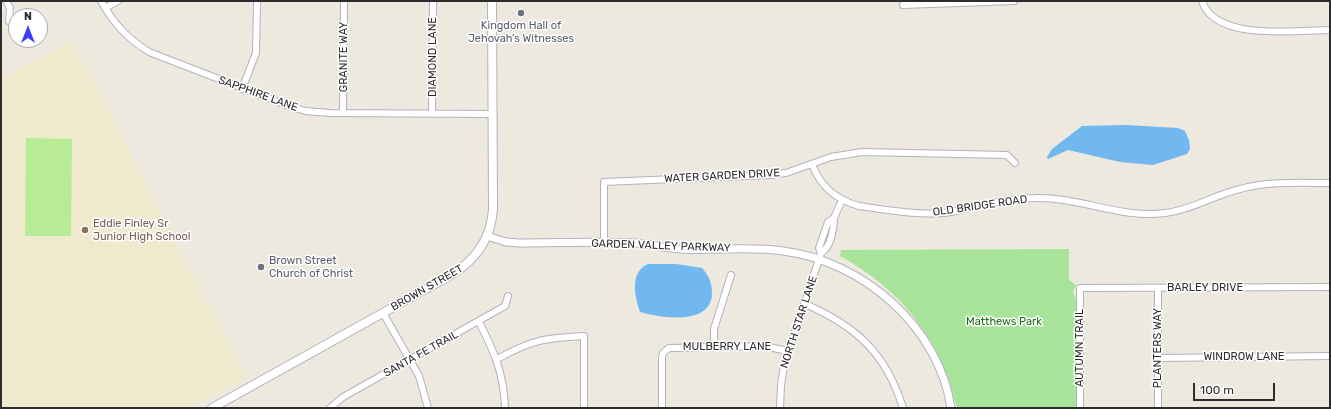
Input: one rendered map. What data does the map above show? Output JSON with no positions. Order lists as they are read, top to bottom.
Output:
{
  "streets": {
    "main road": ["BROWN STREET"],
    "street": [
      "GRANITE WAY",
      "DIAMOND LANE",
      "SAPPHIRE LANE",
      "WATER GARDEN DRIVE",
      "OLD BRIDGE ROAD",
      "GARDEN VALLEY PARKWAY",
      "BARLEY DRIVE",
      "NORTH STAR LANE",
      "MULBERRY LANE",
      "AUTUMN TRAIL",
      "PLANTERS WAY",
      "SANTA FE TRAIL",
      "WINDROW LANE"
    ]
  },
  "crossings": [
    ["GRANITE WAY", "SAPPHIRE LANE"],
    ["DIAMOND LANE", "SAPPHIRE LANE"],
    ["SAPPHIRE LANE", "BROWN STREET"],
    ["WATER GARDEN DRIVE", "OLD BRIDGE ROAD"],
    ["WATER GARDEN DRIVE", "GARDEN VALLEY PARKWAY"],
    ["OLD BRIDGE ROAD", "NORTH STAR LANE"],
    ["GARDEN VALLEY PARKWAY", "BROWN STREET"],
    ["GARDEN VALLEY PARKWAY", "NORTH STAR LANE"],
    ["BARLEY DRIVE", "AUTUMN TRAIL"],
    ["BARLEY DRIVE", "PLANTERS WAY"],
    ["NORTH STAR LANE", "MULBERRY LANE"],
    ["PLANTERS WAY", "WINDROW LANE"]
  ],
  "parks": ["Matthews Park"],
  "places": ["Kingdom Hall of Jehovah’s Witnesses", "Eddie Finley Sr Junior High School", "Brown Street Church of Christ"],
  "scale_bar": "100 m",
  "north": "top"
}
